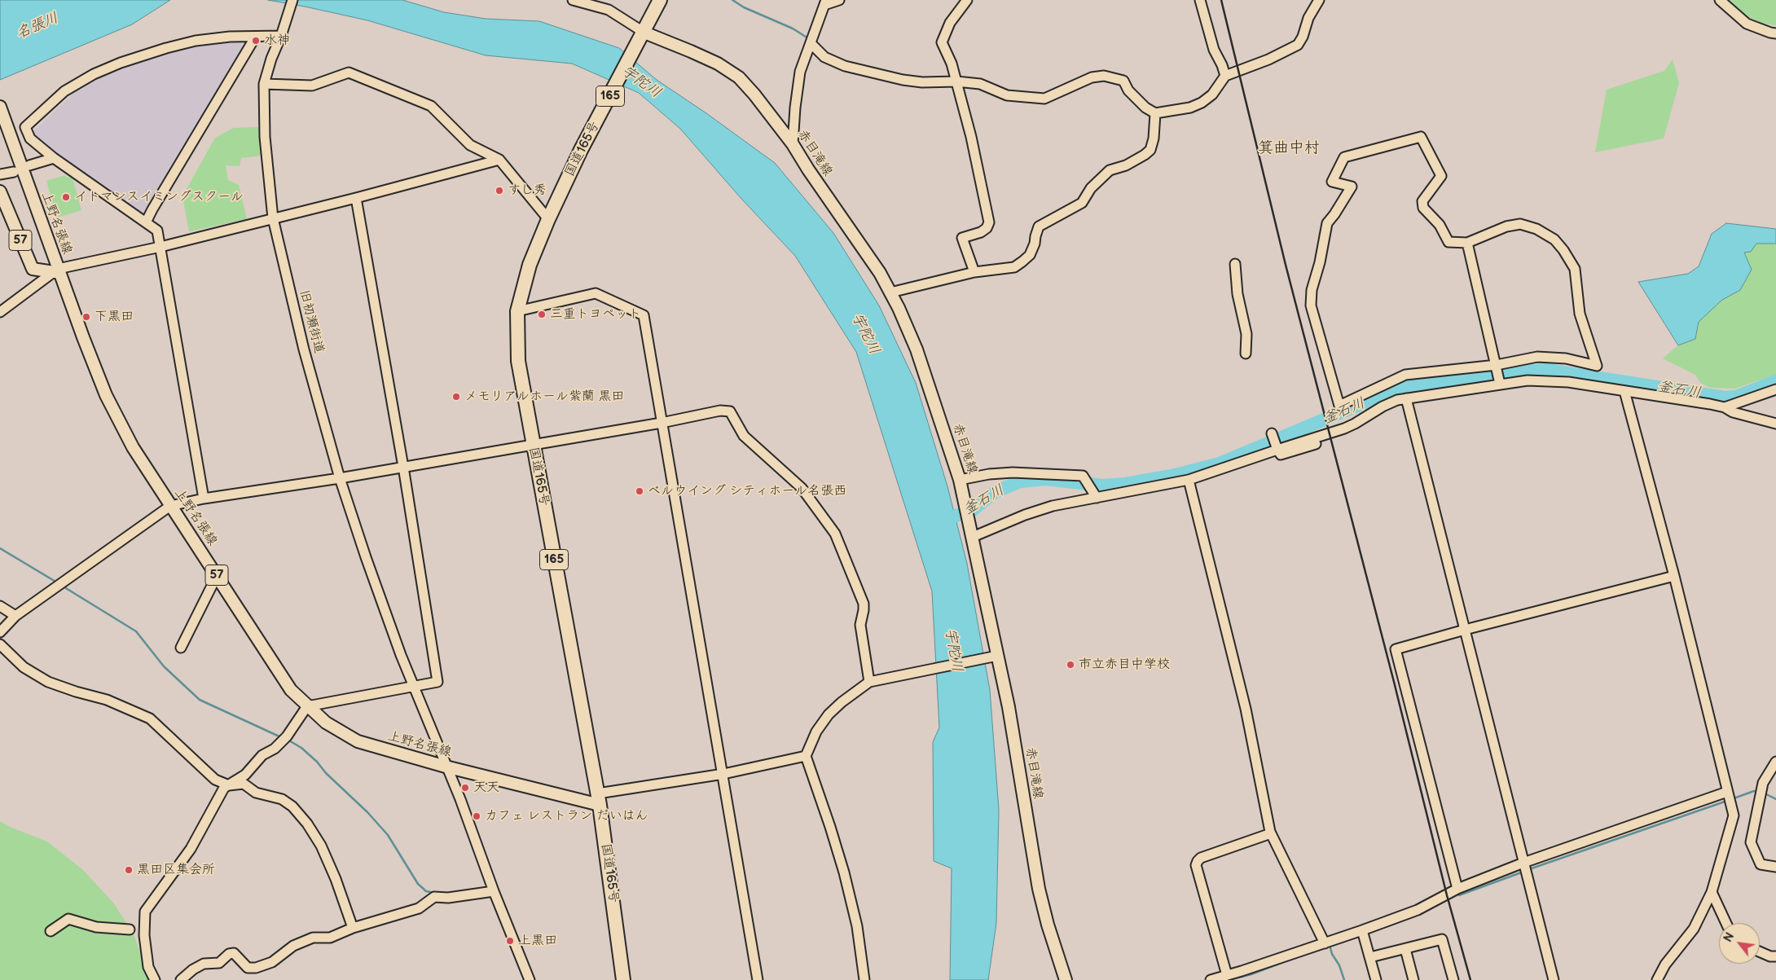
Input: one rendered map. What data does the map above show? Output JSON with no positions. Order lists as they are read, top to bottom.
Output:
{
  "streets": {
    "highway": ["165", "国道165号"],
    "main road": ["赤目滝線", "上野名張線", "57"],
    "street": ["旧初瀬街道"]
  },
  "crossings": [
    ["国道165号", "赤目滝線"],
    ["国道165号", "上野名張線"],
    ["上野名張線", "57"],
    ["上野名張線", "旧初瀬街道"]
  ],
  "districts": ["箕曲中村"],
  "water": ["名張川", "宇陀川", "釜石川"],
  "places": [
    "水神",
    "すし秀",
    "イトマンスイミングスクール",
    "三重トヨペット",
    "下黒田",
    "メモリアルホール紫蘭 黒田",
    "ベルウイング シティホール名張西",
    "市立赤目中学校",
    "天天",
    "カフェ レストラン だいはん",
    "黒田区集会所",
    "上黒田"
  ],
  "north": "top left"
}
